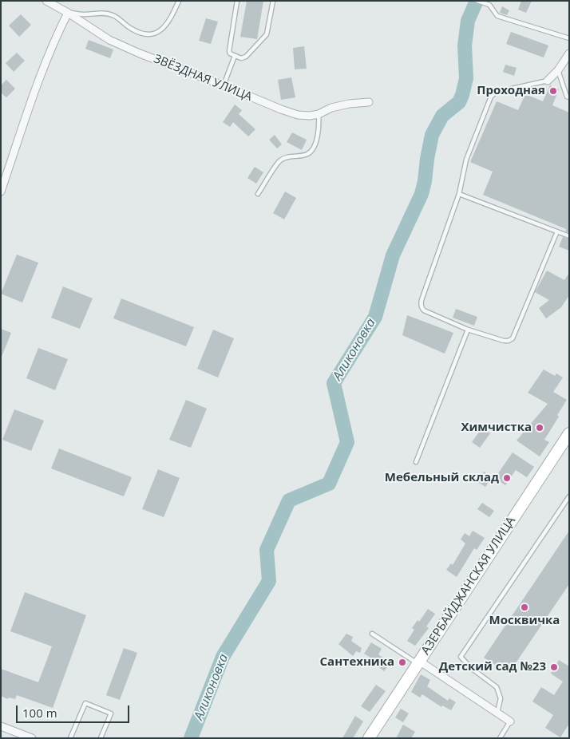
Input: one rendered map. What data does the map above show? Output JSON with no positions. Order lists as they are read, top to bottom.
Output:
{
  "streets": {
    "main road": ["АЗЕРБАЙДЖАНСКАЯ УЛИЦА"],
    "street": ["ЗВЁЗДНАЯ УЛИЦА"]
  },
  "water": ["Аликоновка"],
  "places": [
    "Проходная",
    "Химчистка",
    "Мебельный склад",
    "Москвичка",
    "Сантехника",
    "Детский сад №23"
  ],
  "scale_bar": "100 m"
}
